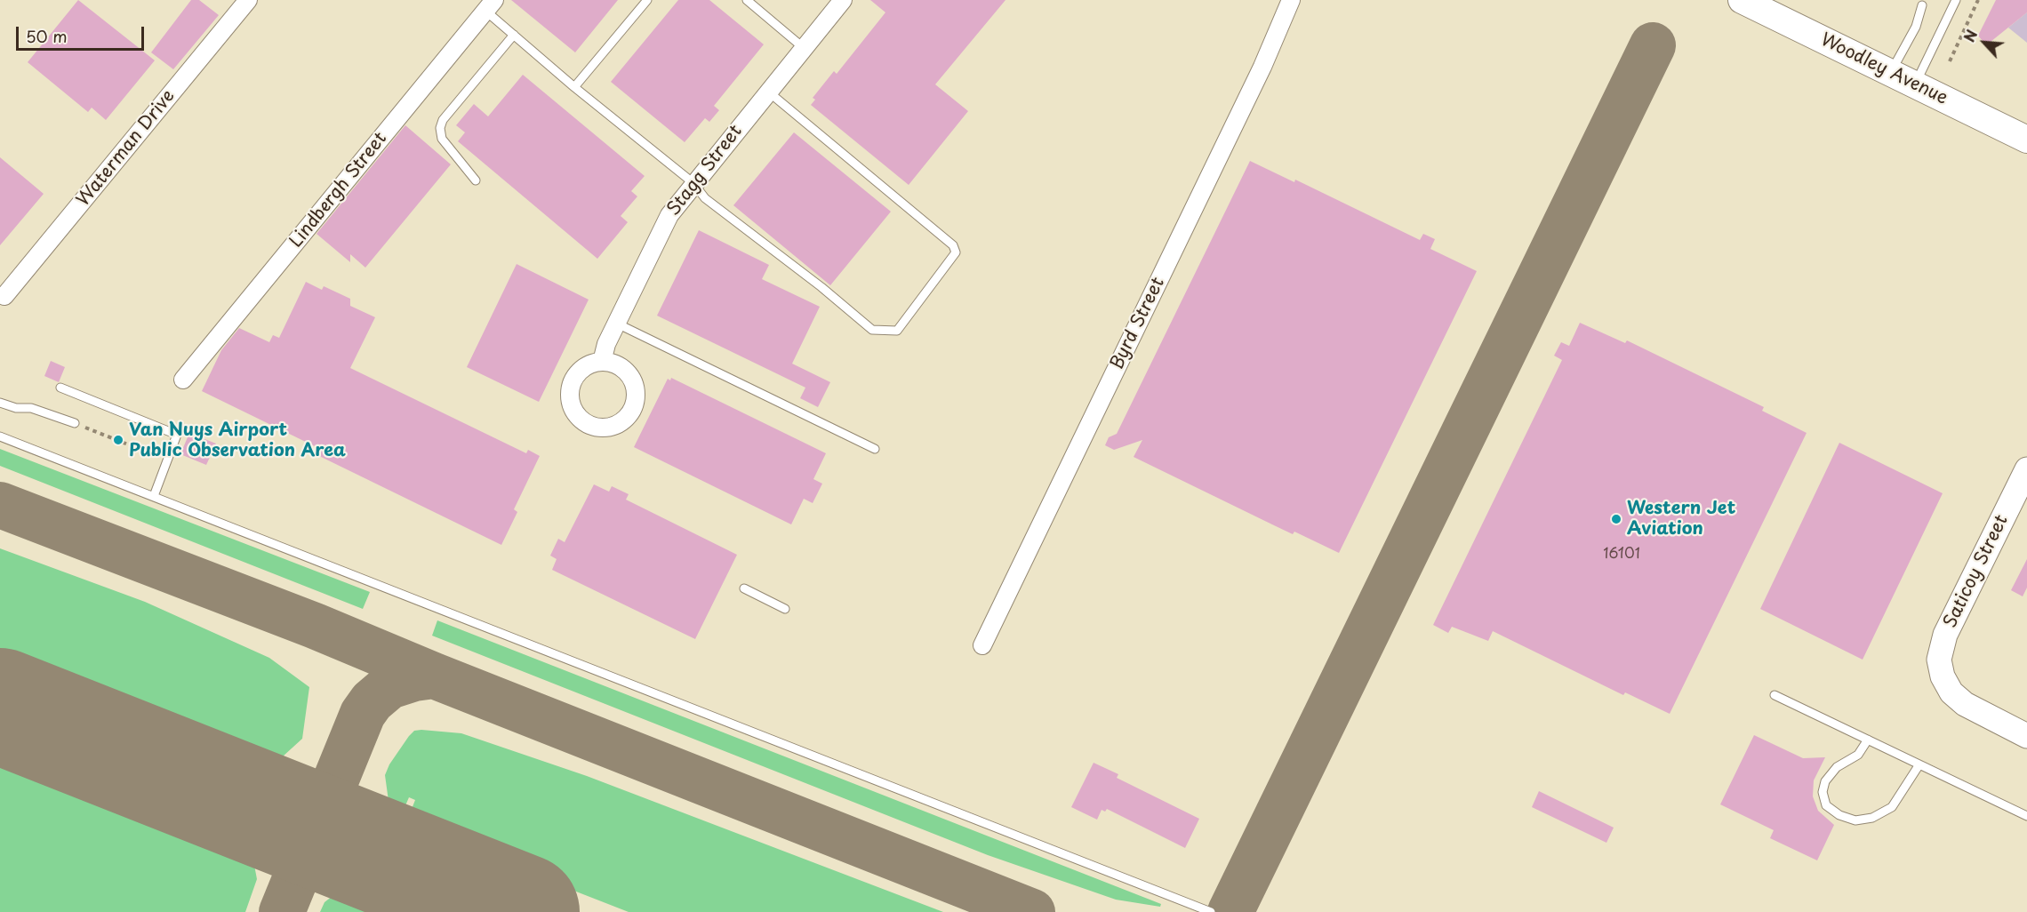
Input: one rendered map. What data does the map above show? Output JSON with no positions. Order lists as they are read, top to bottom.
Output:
{
  "streets": {
    "main road": ["Woodley Avenue", "Saticoy Street"],
    "street": [
      "Waterman Drive",
      "Stagg Street",
      "Lindbergh Street",
      "Byrd Street"
    ]
  },
  "places": ["Van Nuys Airport Public Observation Area", "Western Jet Aviation"],
  "house_numbers": ["16101"],
  "scale_bar": "50 m",
  "north": "top left"
}
